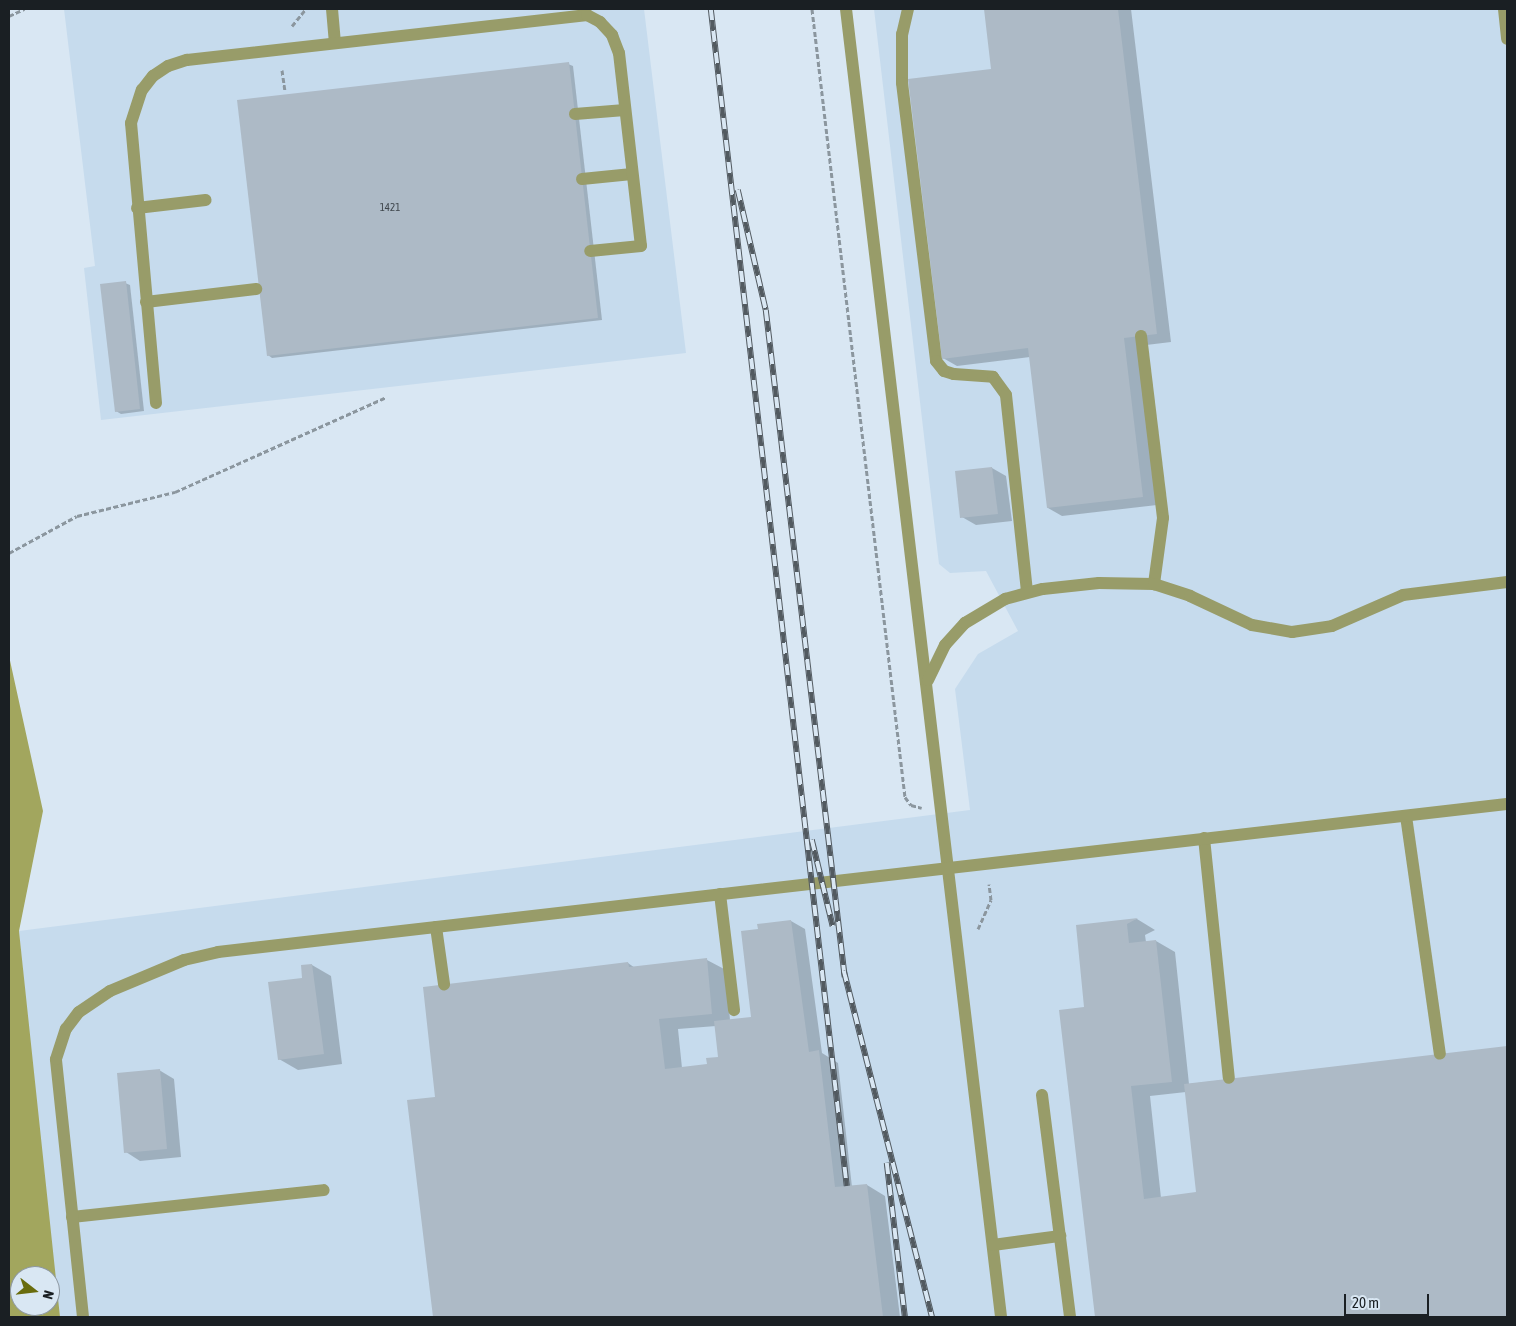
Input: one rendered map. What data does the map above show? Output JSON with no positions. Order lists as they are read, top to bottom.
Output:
{
  "house_numbers": ["1421"],
  "scale_bar": "20 m",
  "north": "right"
}
